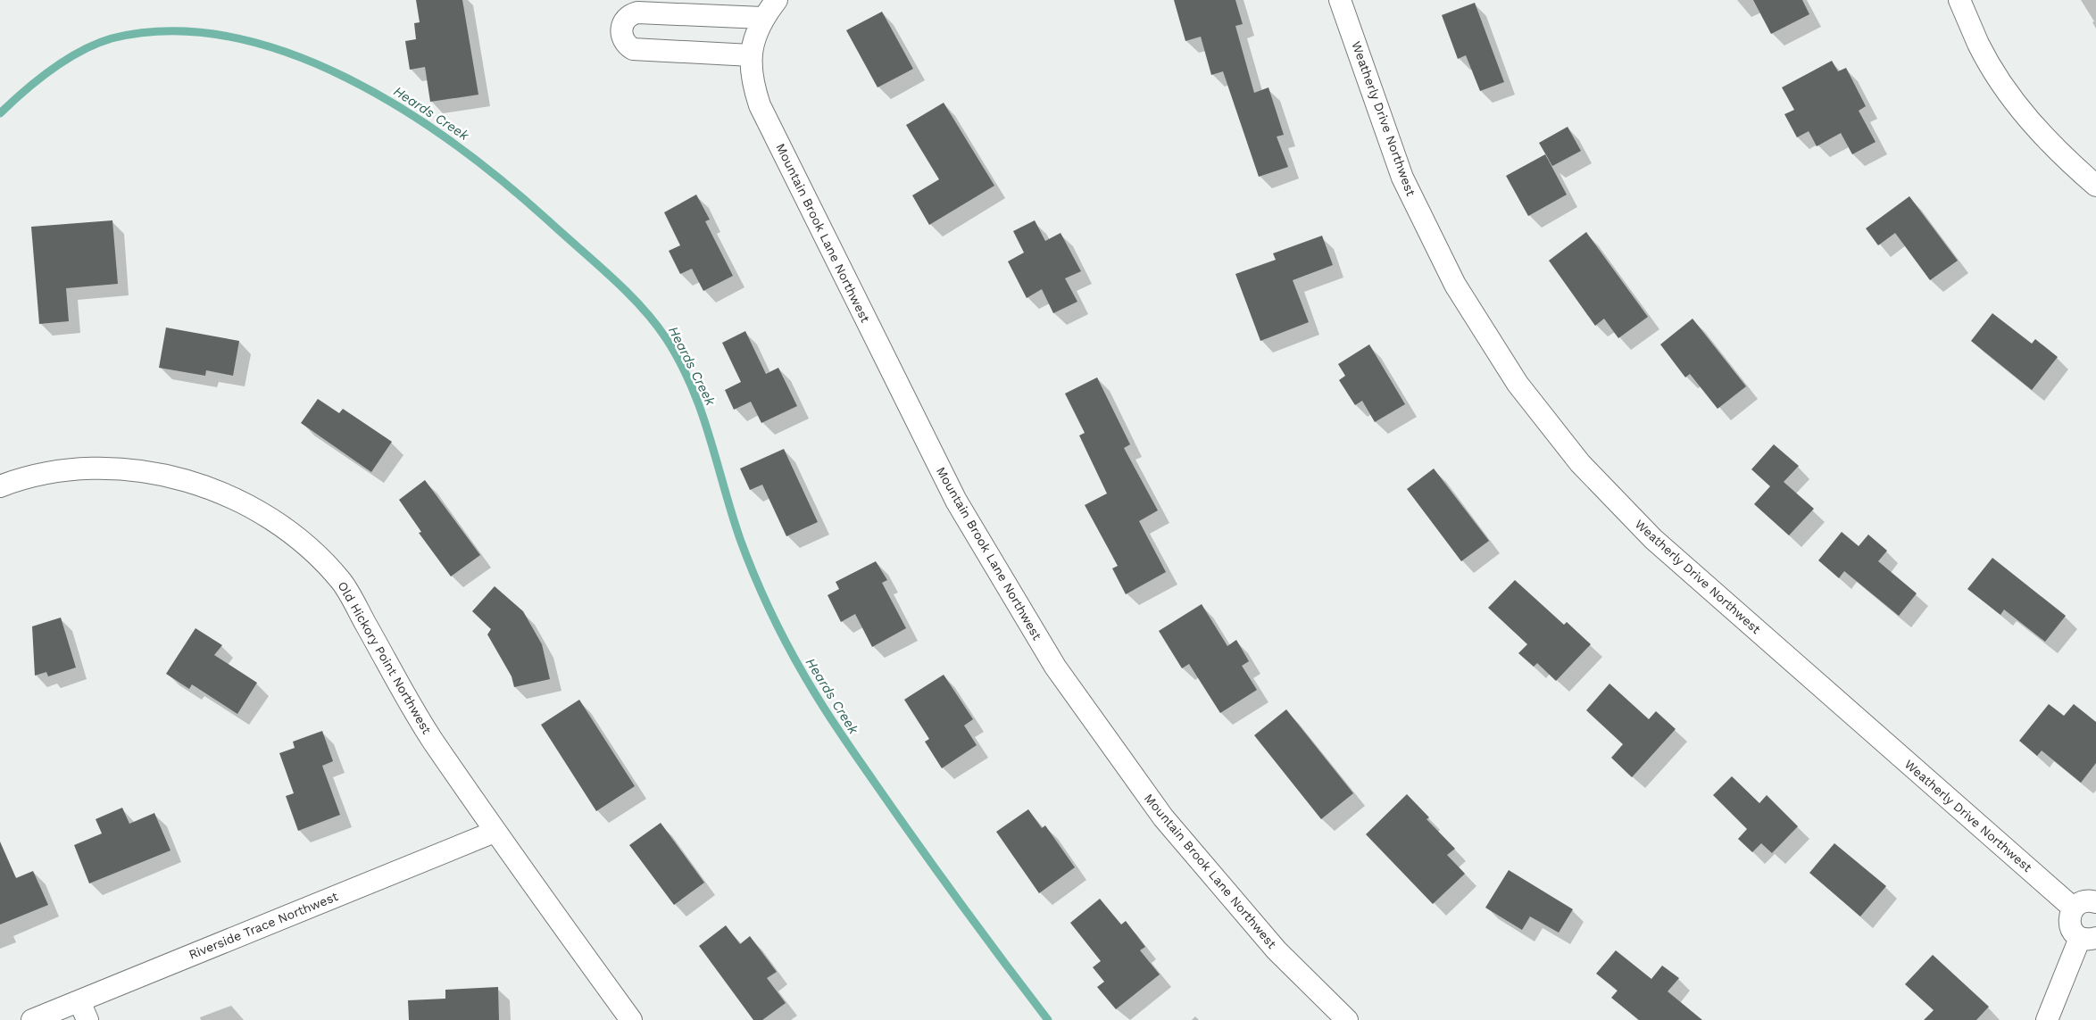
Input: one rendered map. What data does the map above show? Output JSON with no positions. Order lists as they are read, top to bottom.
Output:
{
  "streets": {
    "street": [
      "Weatherly Drive Northwest",
      "Mountain Brook Lane Northwest",
      "Old Hickory Point Northwest",
      "Riverside Trace Northwest"
    ]
  },
  "crossings": [
    ["Old Hickory Point Northwest", "Riverside Trace Northwest"]
  ],
  "water": ["Heards Creek"]
}
